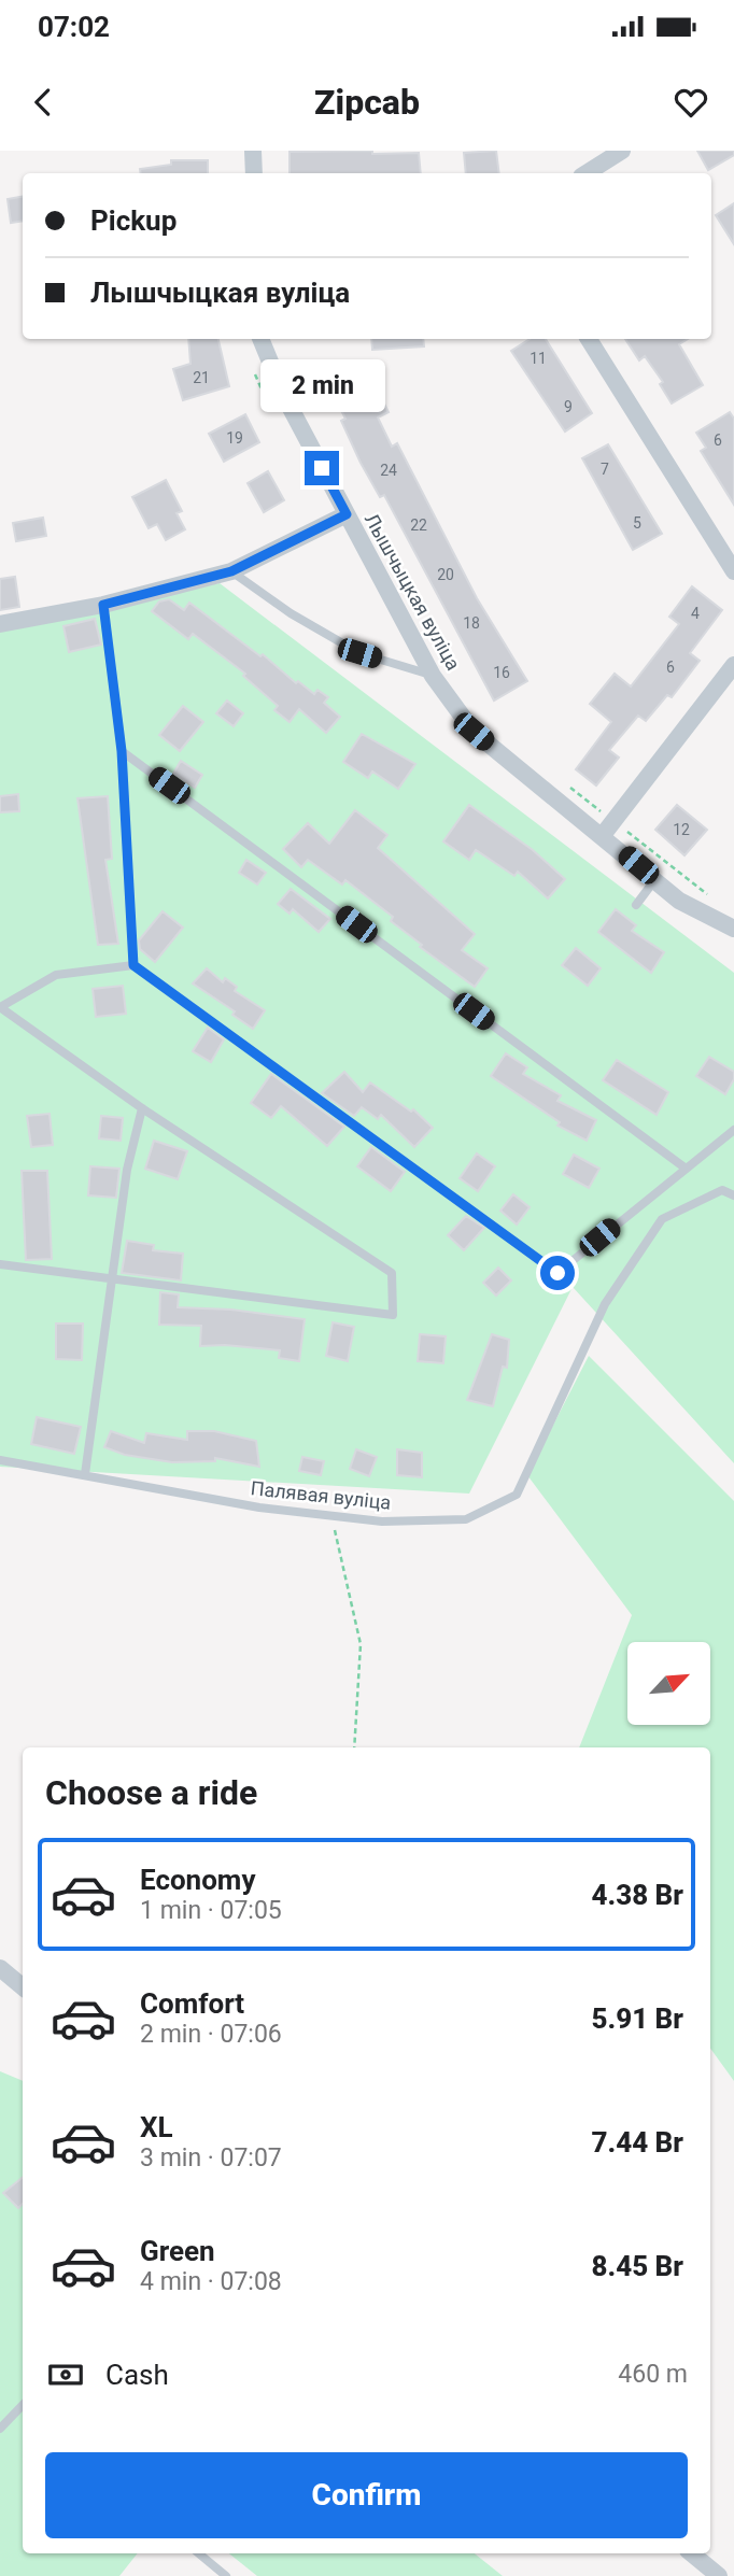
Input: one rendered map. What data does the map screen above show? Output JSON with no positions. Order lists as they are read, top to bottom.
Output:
{
  "streets": {
    "street": ["Лышчыцкая вуліца"],
    "lane": ["Палявая вуліца"]
  },
  "house_numbers": [
    "11",
    "21",
    "9",
    "19",
    "6",
    "7",
    "24",
    "5",
    "22",
    "20",
    "4",
    "18",
    "6",
    "16",
    "12"
  ],
  "north": "top right",
  "page": {
    "status": "07:02",
    "header": "Zipcab",
    "banner": ["Pickup", "Лышчыцкая вуліца"],
    "bubble": "2 min",
    "heading": "Choose a ride",
    "list": [
      {
        "name": "Economy",
        "note": "1 min · 07:05",
        "value": "4.38 Br"
      },
      {
        "name": "Comfort",
        "note": "2 min · 07:06",
        "value": "5.91 Br"
      },
      {
        "name": "XL",
        "note": "3 min · 07:07",
        "value": "7.44 Br"
      },
      {
        "name": "Green",
        "note": "4 min · 07:08",
        "value": "8.45 Br"
      }
    ],
    "pay": ["Cash", "460 m"],
    "buttons": "Confirm"
  }
}
